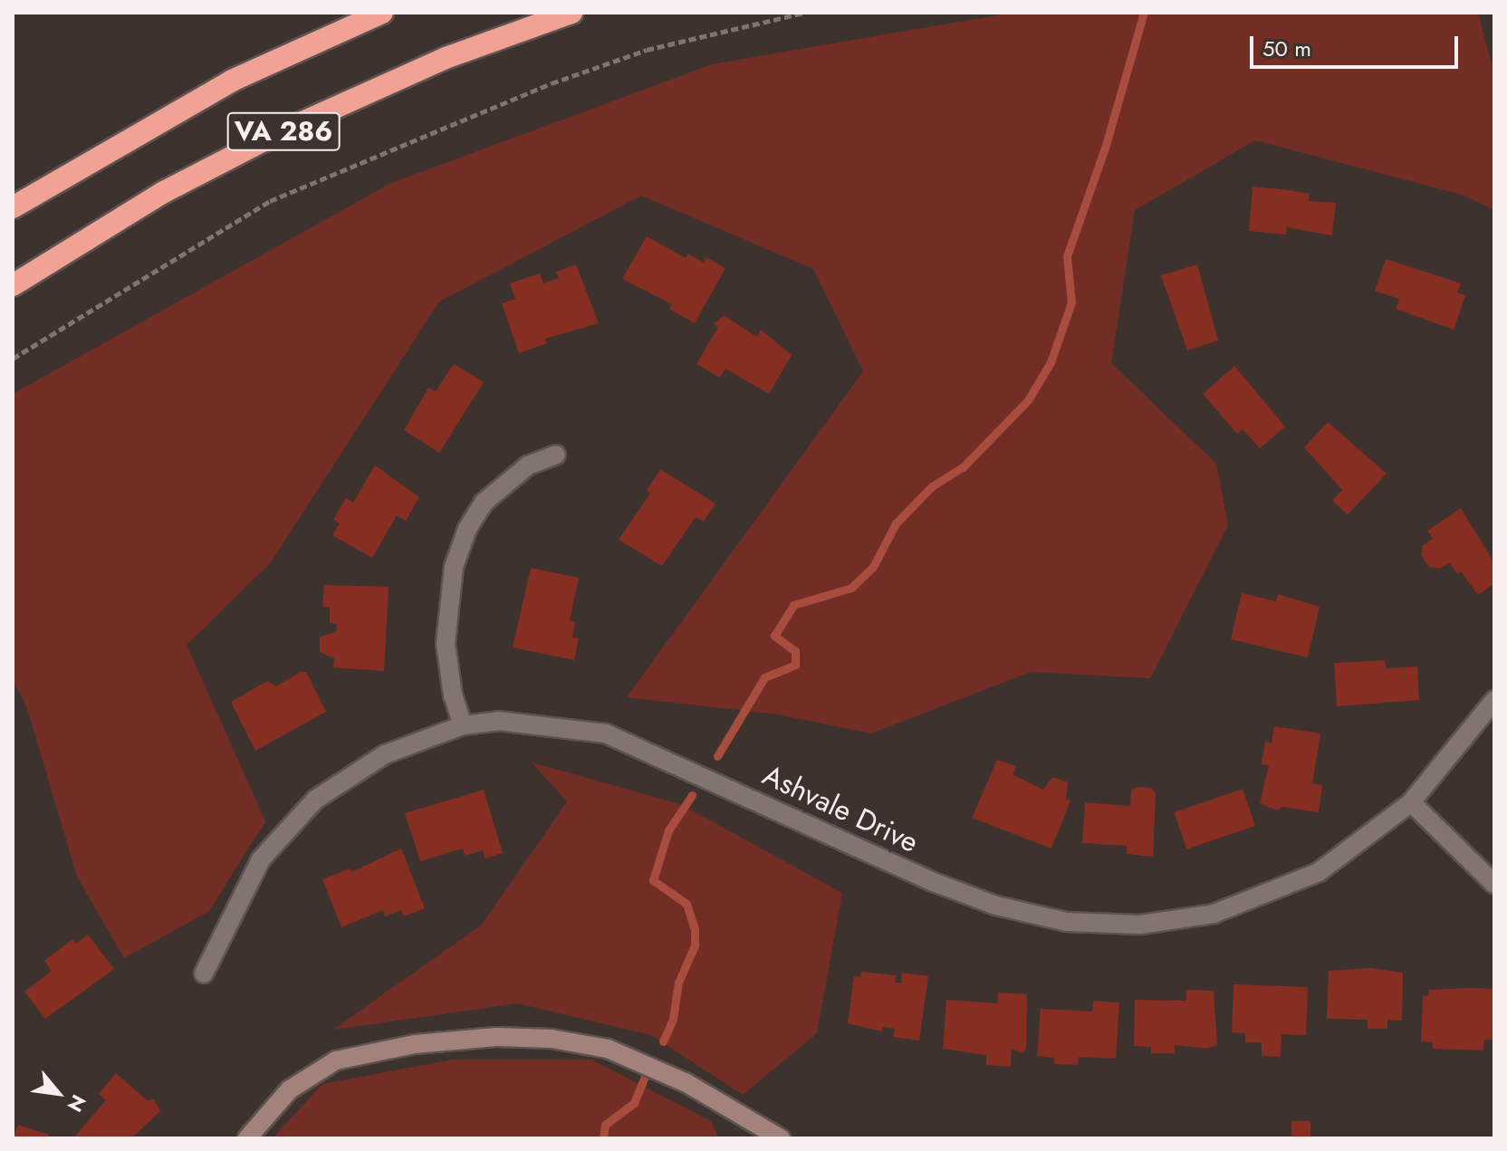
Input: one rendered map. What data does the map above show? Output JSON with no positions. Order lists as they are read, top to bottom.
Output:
{
  "streets": {
    "highway": ["VA 286"],
    "street": ["Ashvale Drive"]
  },
  "scale_bar": "50 m",
  "north": "bottom right"
}
